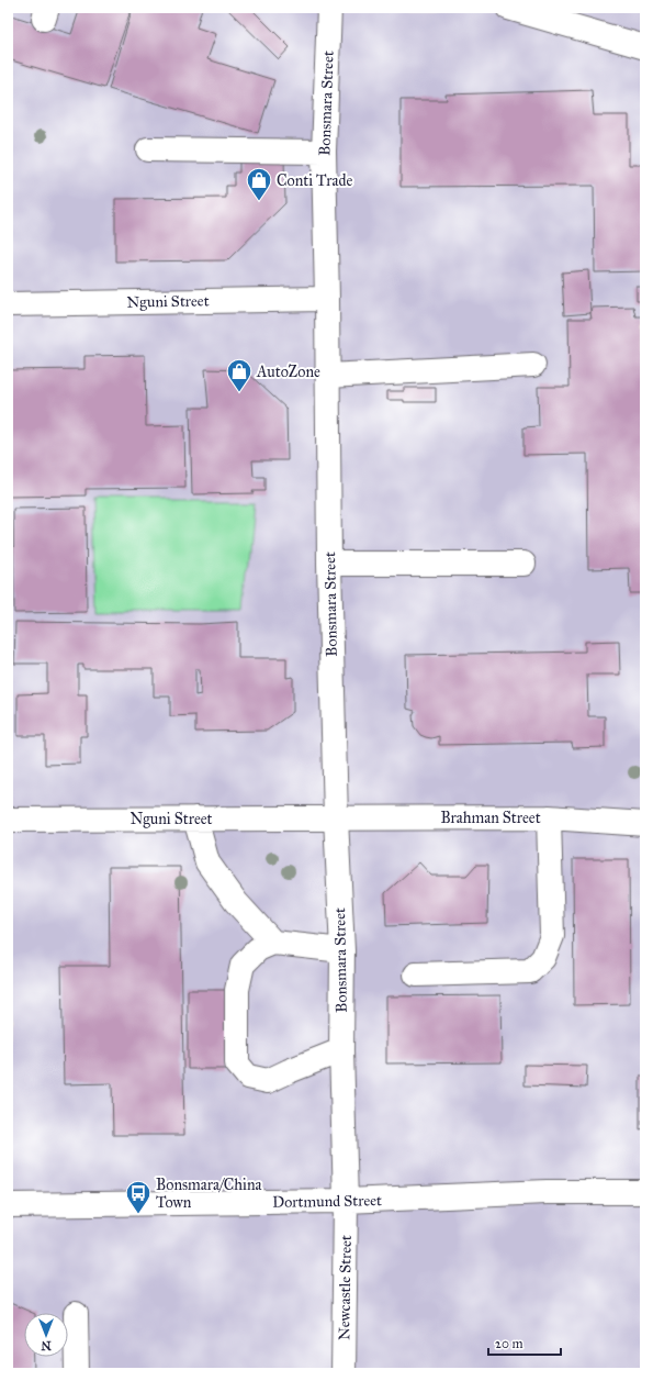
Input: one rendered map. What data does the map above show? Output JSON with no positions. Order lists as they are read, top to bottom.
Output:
{
  "streets": {
    "street": [
      "Bonsmara Street",
      "Nguni Street",
      "Brahman Street",
      "Dortmund Street",
      "Newcastle Street"
    ]
  },
  "crossings": [
    ["Bonsmara Street", "Nguni Street"],
    ["Bonsmara Street", "Brahman Street"],
    ["Bonsmara Street", "Dortmund Street"],
    ["Bonsmara Street", "Newcastle Street"],
    ["Nguni Street", "Brahman Street"],
    ["Dortmund Street", "Newcastle Street"]
  ],
  "places": {
    "shop": ["Conti Trade", "AutoZone"],
    "bus stop": ["Bonsmara/China Town"]
  },
  "scale_bar": "20 m",
  "north": "bottom"
}
